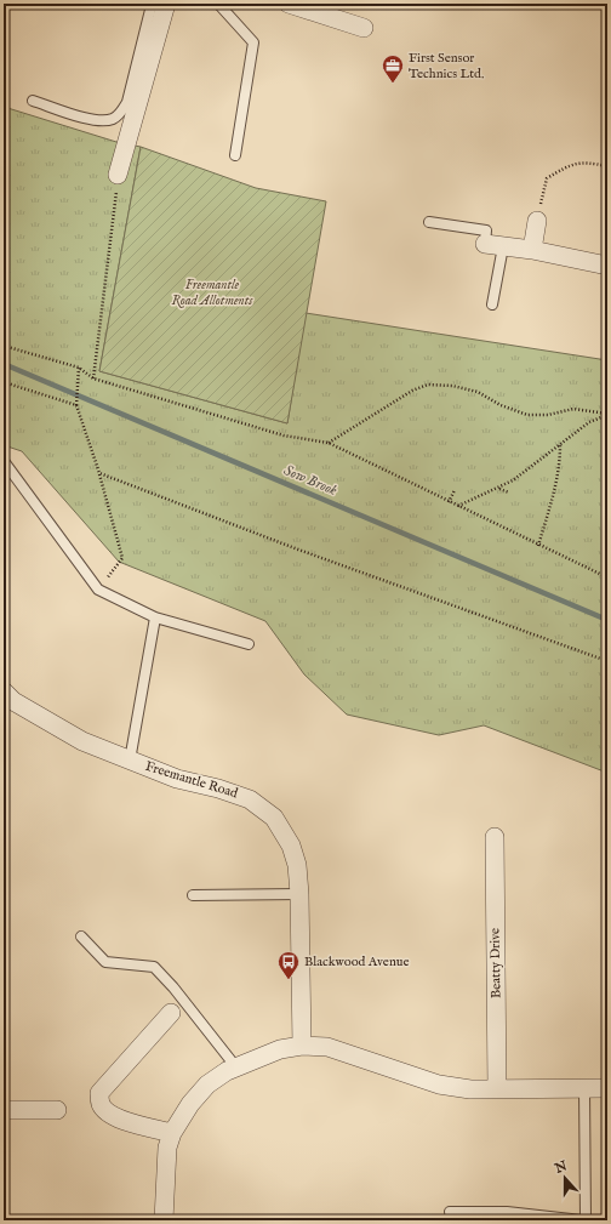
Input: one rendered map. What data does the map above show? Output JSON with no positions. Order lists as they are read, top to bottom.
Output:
{
  "streets": {
    "street": ["Freemantle Road", "Beatty Drive"]
  },
  "water": ["Sow Brook"],
  "parks": ["Freemantle Road Allotments"],
  "places": {
    "office": ["First Sensor Technics Ltd."],
    "bus stop": ["Blackwood Avenue"]
  },
  "north": "top"
}
